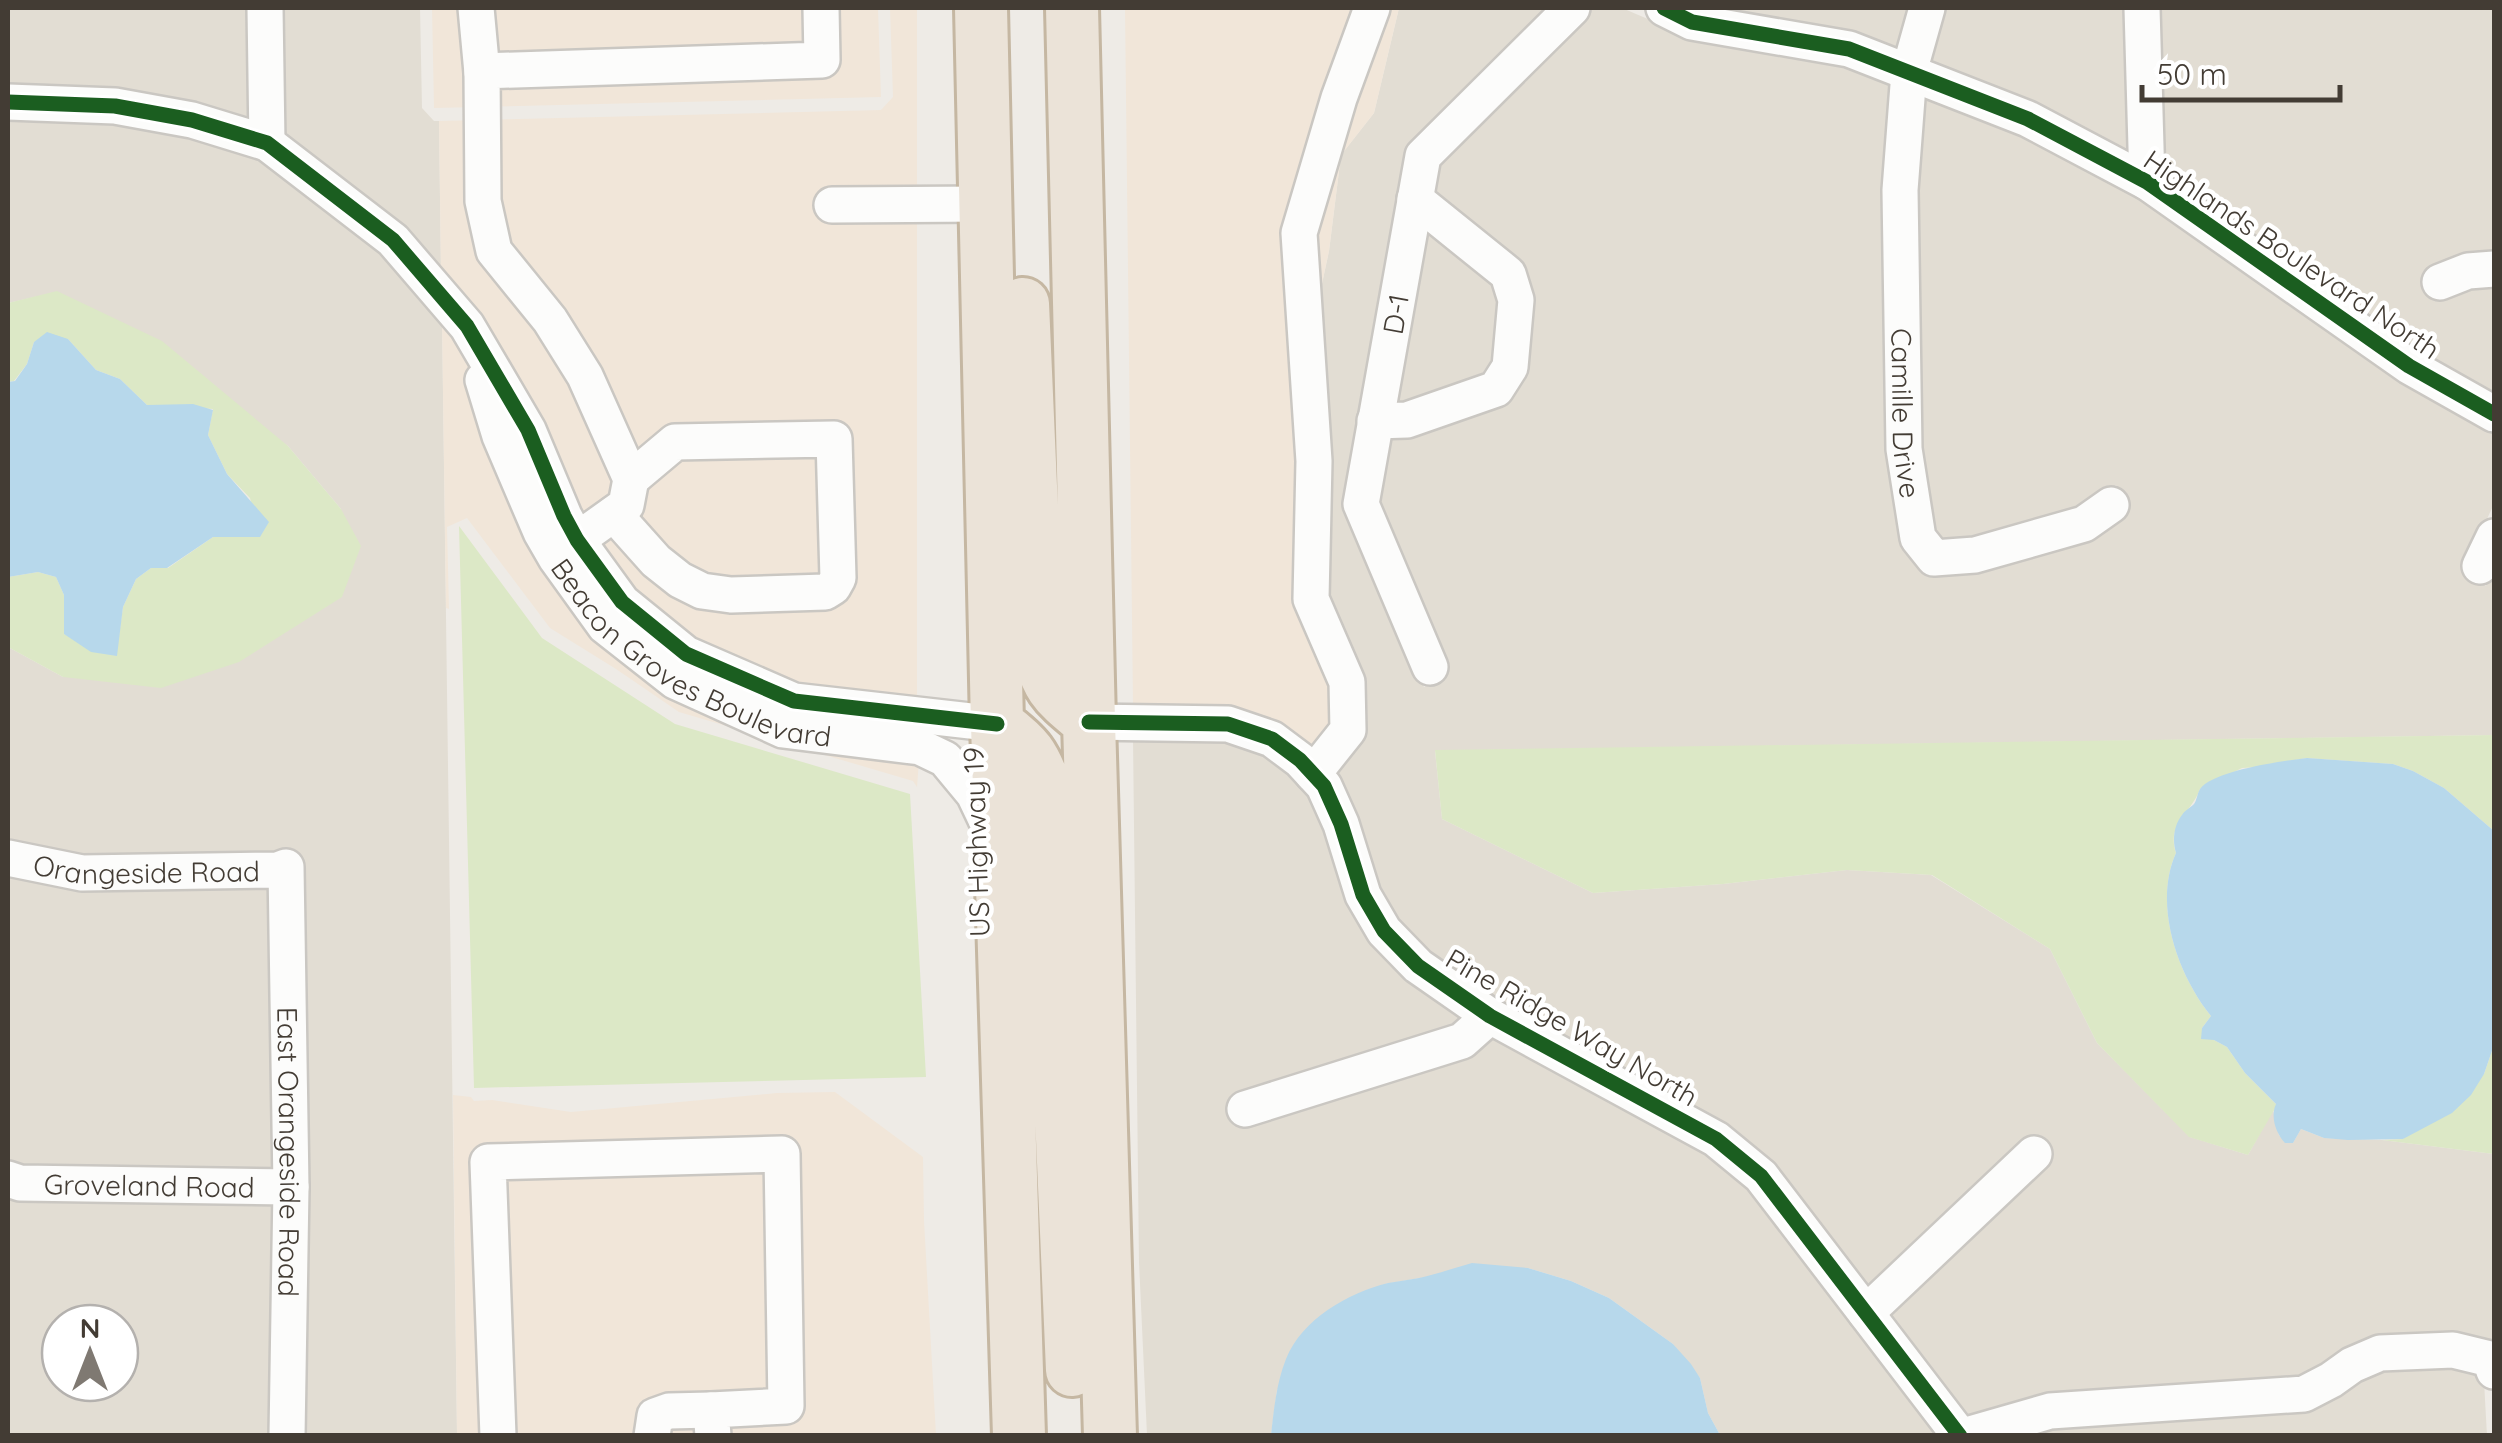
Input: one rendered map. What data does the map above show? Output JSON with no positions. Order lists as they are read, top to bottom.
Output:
{
  "streets": {
    "highway": ["US Highway 19"],
    "street": [
      "Highlands Boulevard North",
      "D-1",
      "Camille Drive",
      "Beacon Groves Boulevard",
      "Orangeside Road",
      "Pine Ridge Way North",
      "East Orangeside Road",
      "Groveland Road"
    ]
  },
  "crossings": [
    ["Highlands Boulevard North", "Camille Drive"],
    ["Beacon Groves Boulevard", "US Highway 19"],
    ["Orangeside Road", "East Orangeside Road"],
    ["East Orangeside Road", "Groveland Road"]
  ],
  "scale_bar": "50 m",
  "north": "top"
}
